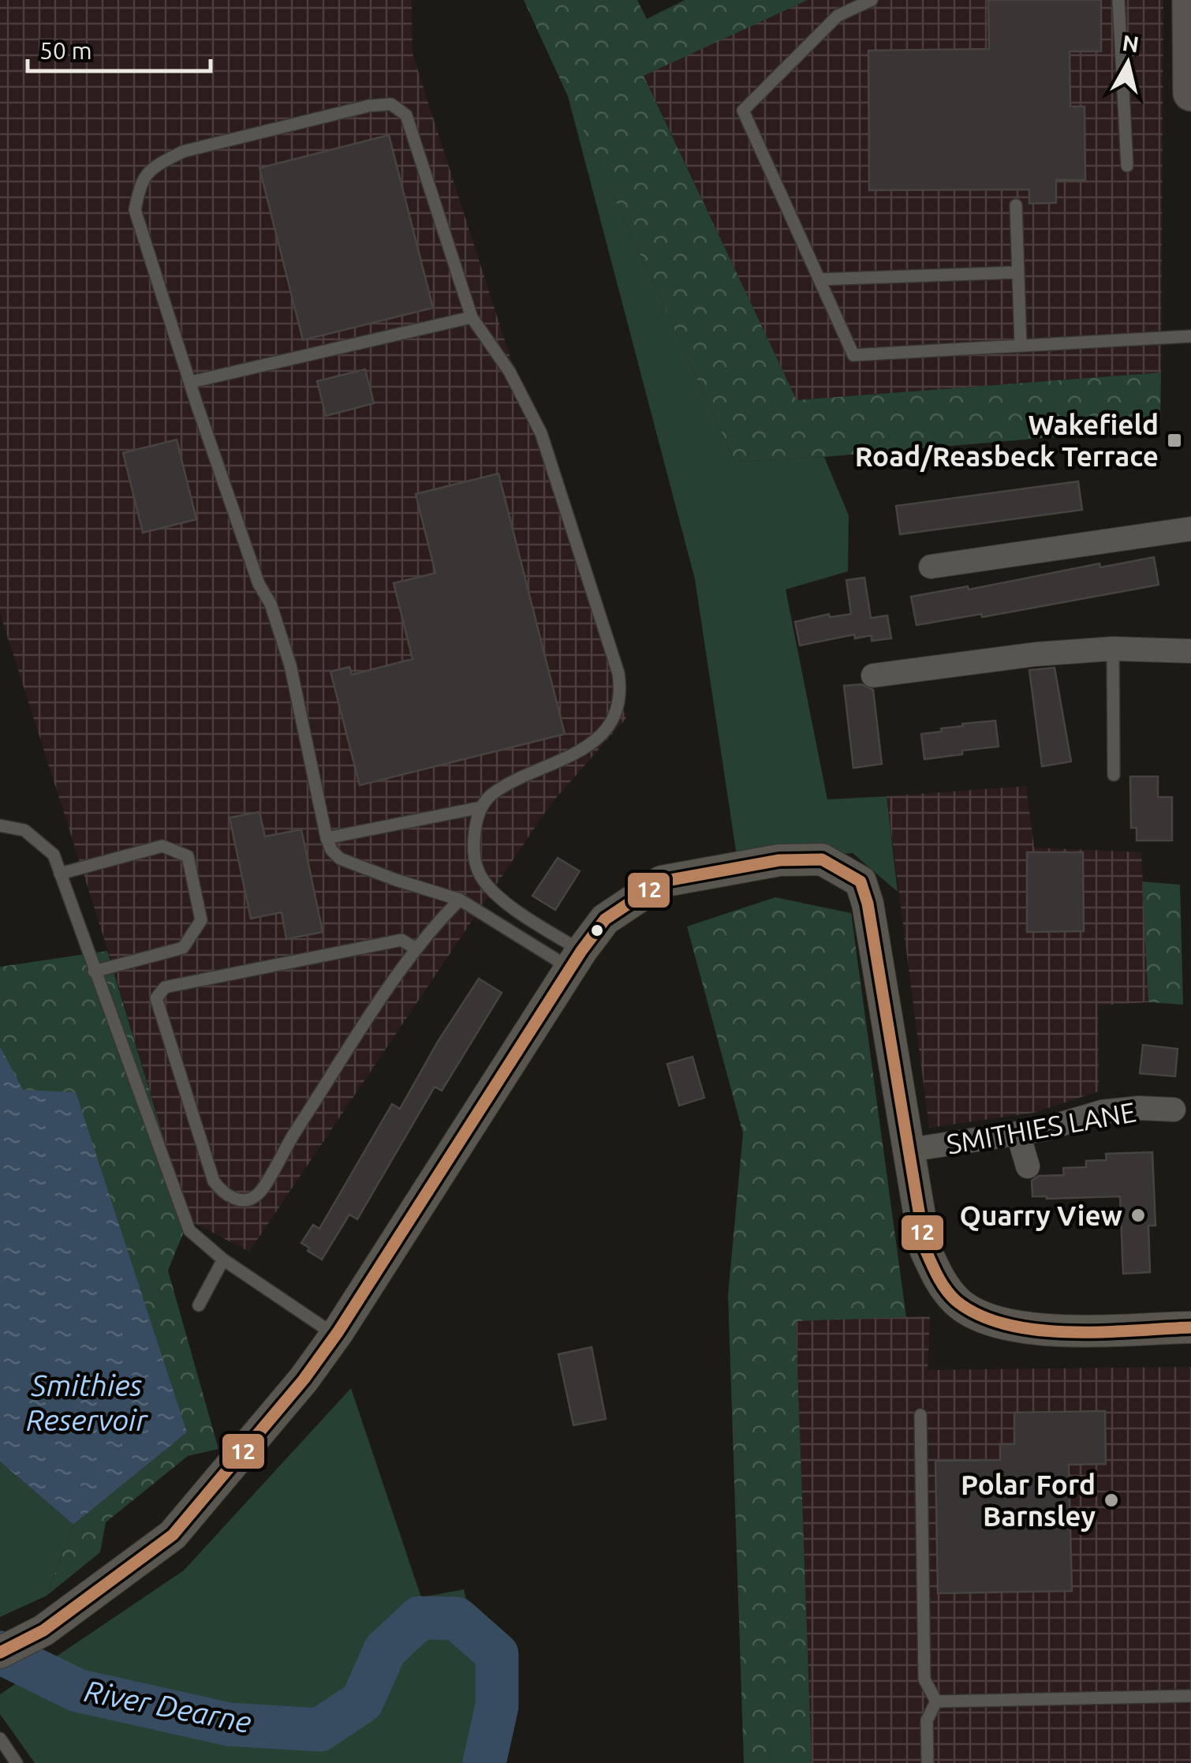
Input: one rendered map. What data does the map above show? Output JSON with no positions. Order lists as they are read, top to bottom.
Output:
{
  "streets": {
    "street": ["SMITHIES LANE"]
  },
  "water": ["Smithies Reservoir", "River Dearne"],
  "places": {
    "transit": ["Wakefield Road/Reasbeck Terrace"],
    "other": ["Quarry View", "Polar Ford Barnsley"]
  },
  "lines": ["transit line 12"],
  "scale_bar": "50 m",
  "north": "top"
}
